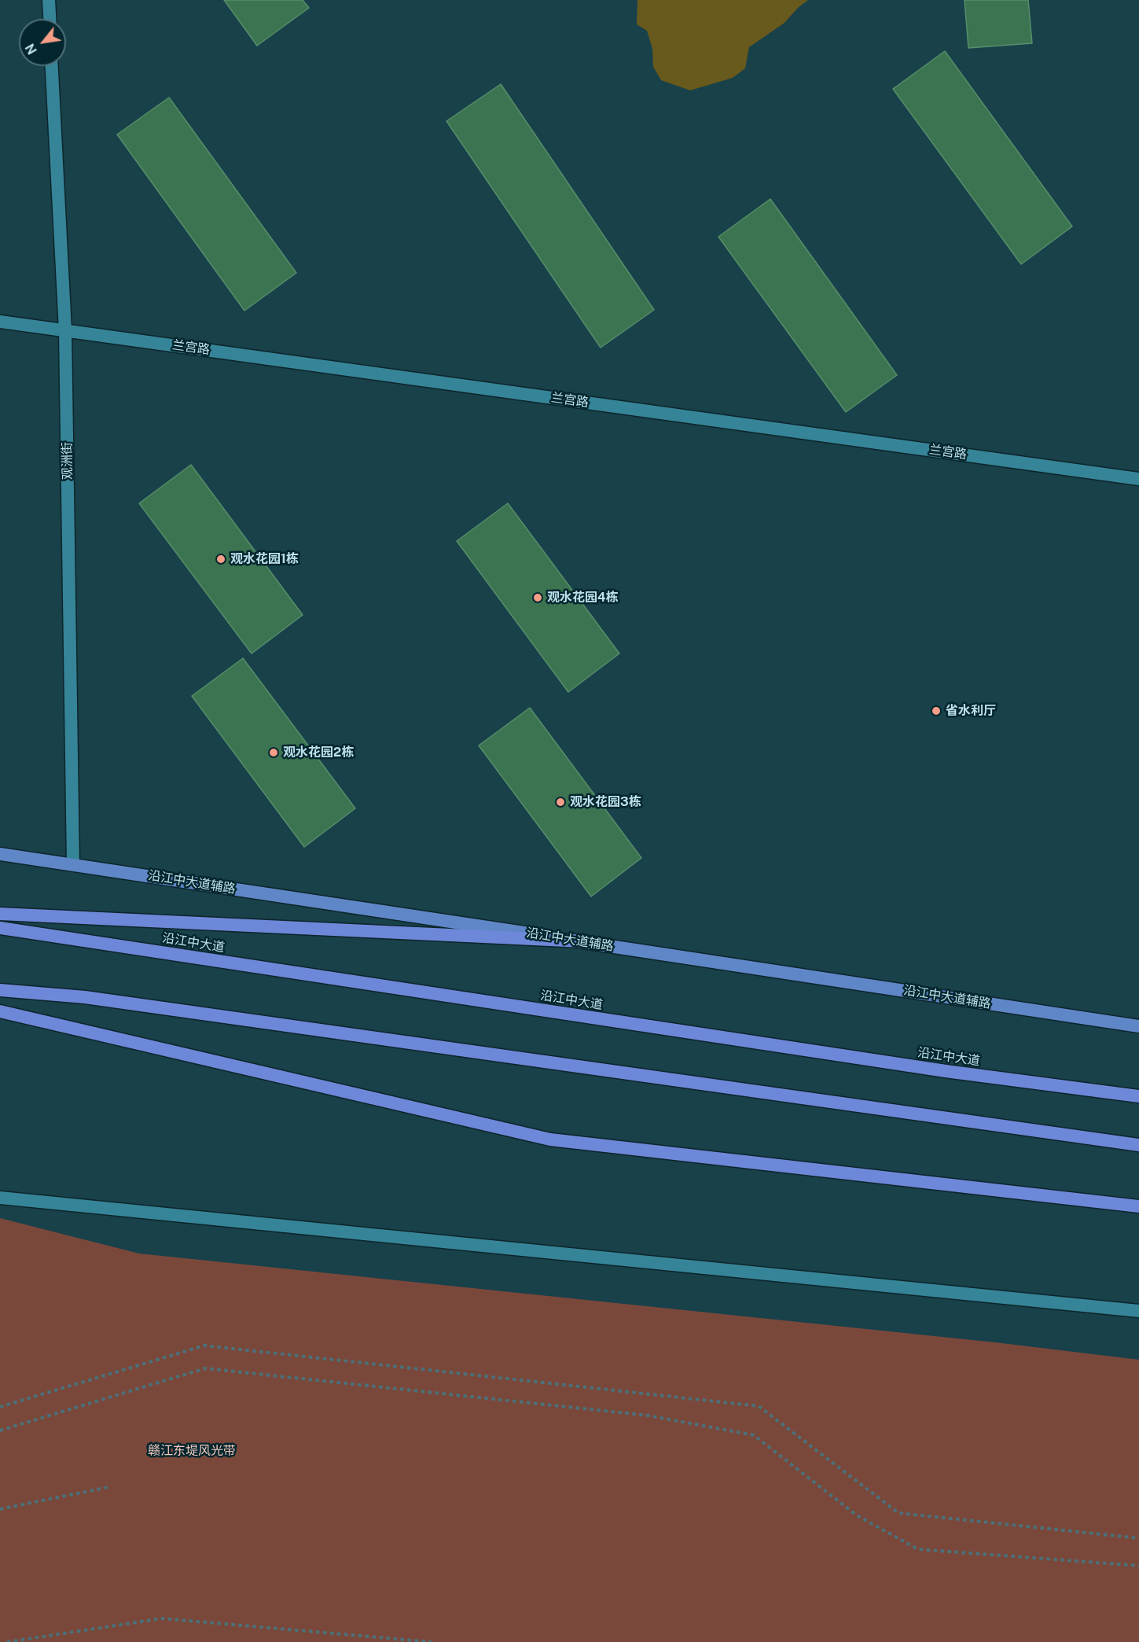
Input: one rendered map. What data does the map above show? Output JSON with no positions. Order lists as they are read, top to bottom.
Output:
{
  "streets": {
    "highway": ["沿江中大道"],
    "main road": ["沿江中大道辅路"],
    "street": ["兰宫路", "观洲街"]
  },
  "crossings": [
    ["兰宫路", "观洲街"],
    ["观洲街", "沿江中大道辅路"]
  ],
  "parks": ["赣江东堤风光带"],
  "places": [
    "观水花园1栋",
    "观水花园4栋",
    "省水利厅",
    "观水花园2栋",
    "观水花园3栋"
  ],
  "north": "bottom left"
}
